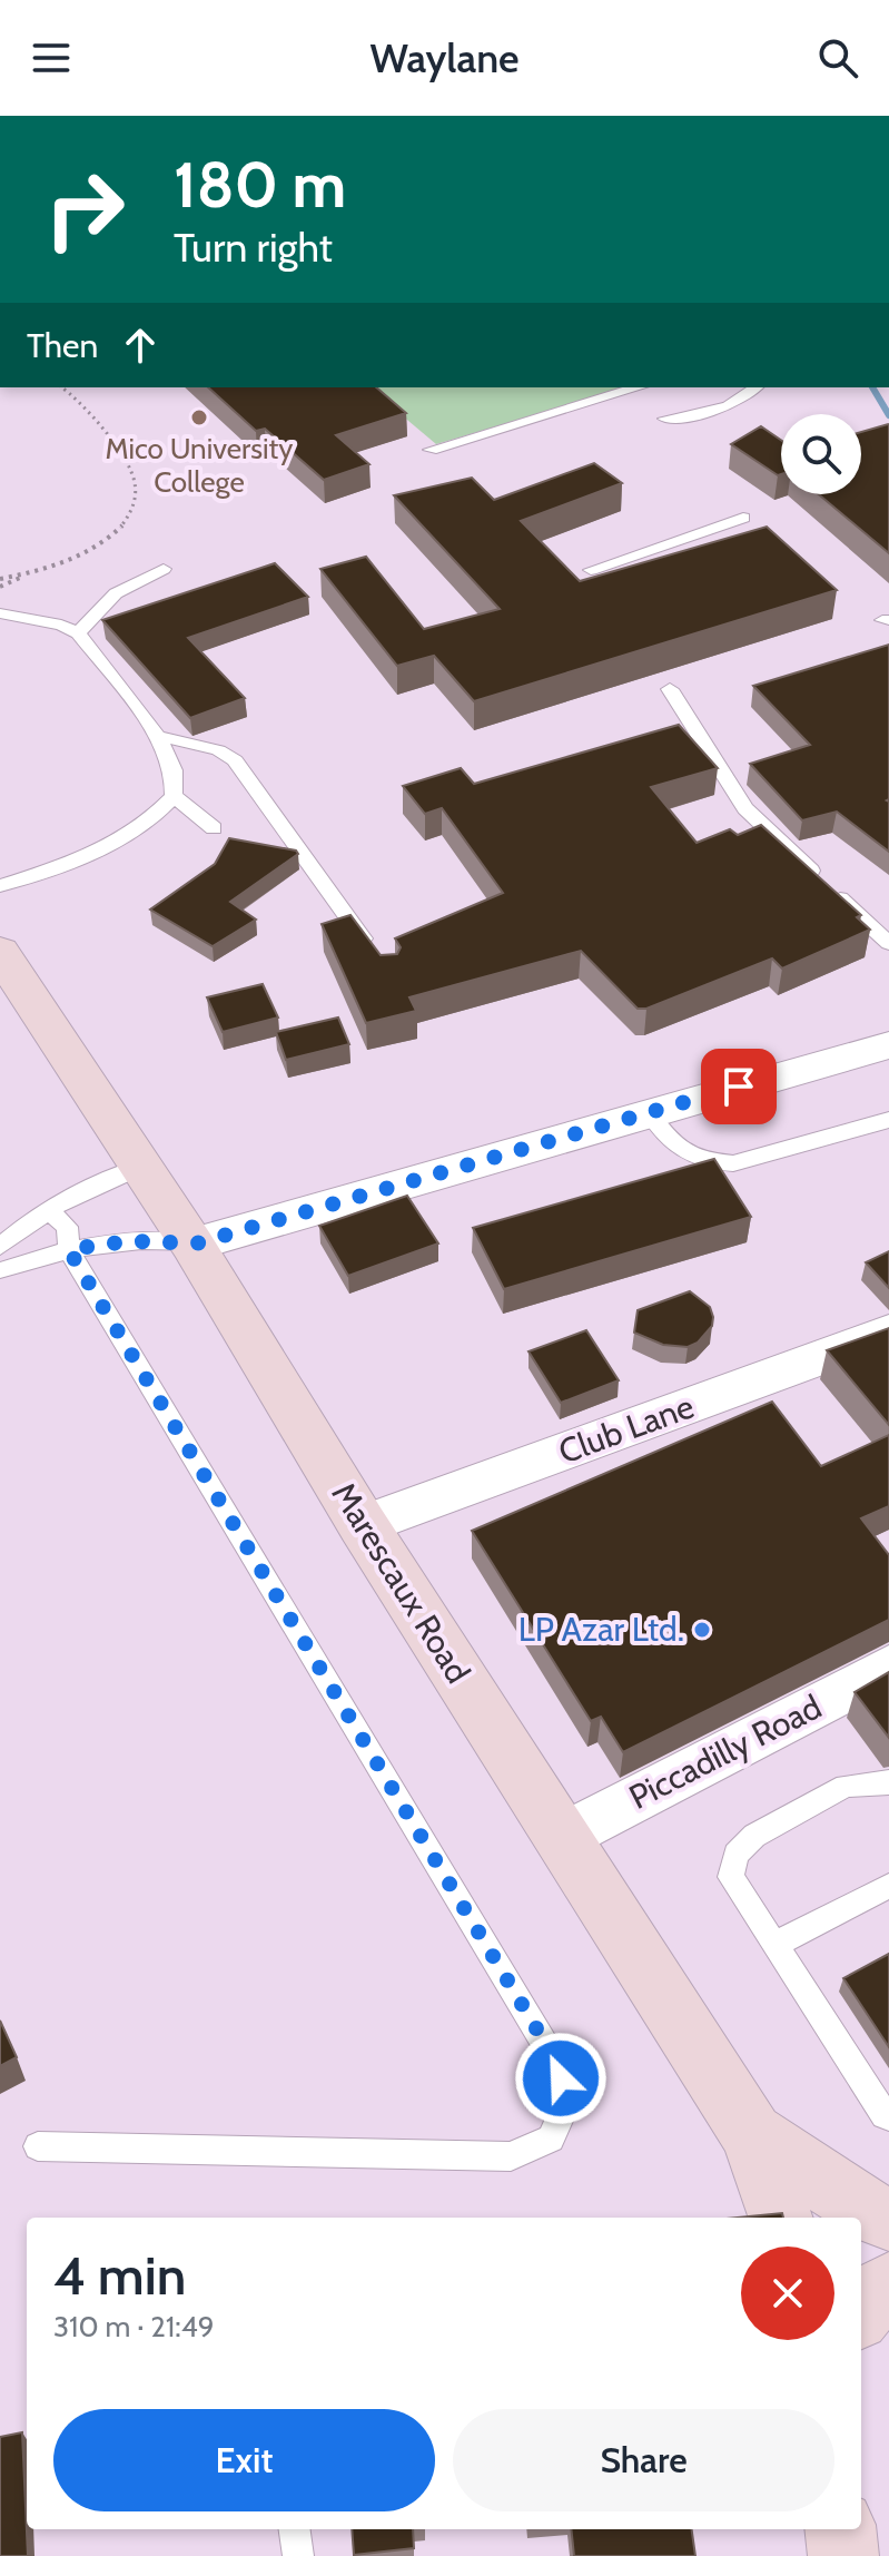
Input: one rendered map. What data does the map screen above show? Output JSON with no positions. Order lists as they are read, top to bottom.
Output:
{
  "streets": {
    "main road": ["Marescaux Road"],
    "street": ["Club Lane", "Piccadilly Road"]
  },
  "crossings": [
    ["Club Lane", "Marescaux Road"],
    ["Marescaux Road", "Piccadilly Road"]
  ],
  "places": ["Mico University College", "LP Azar Ltd."],
  "page": {
    "header": "Waylane",
    "turn": ["180 m", "Turn right"],
    "then": "Then",
    "heading": ["4 min", "310 m · 21:49"],
    "buttons": ["Exit", "Share"]
  }
}
